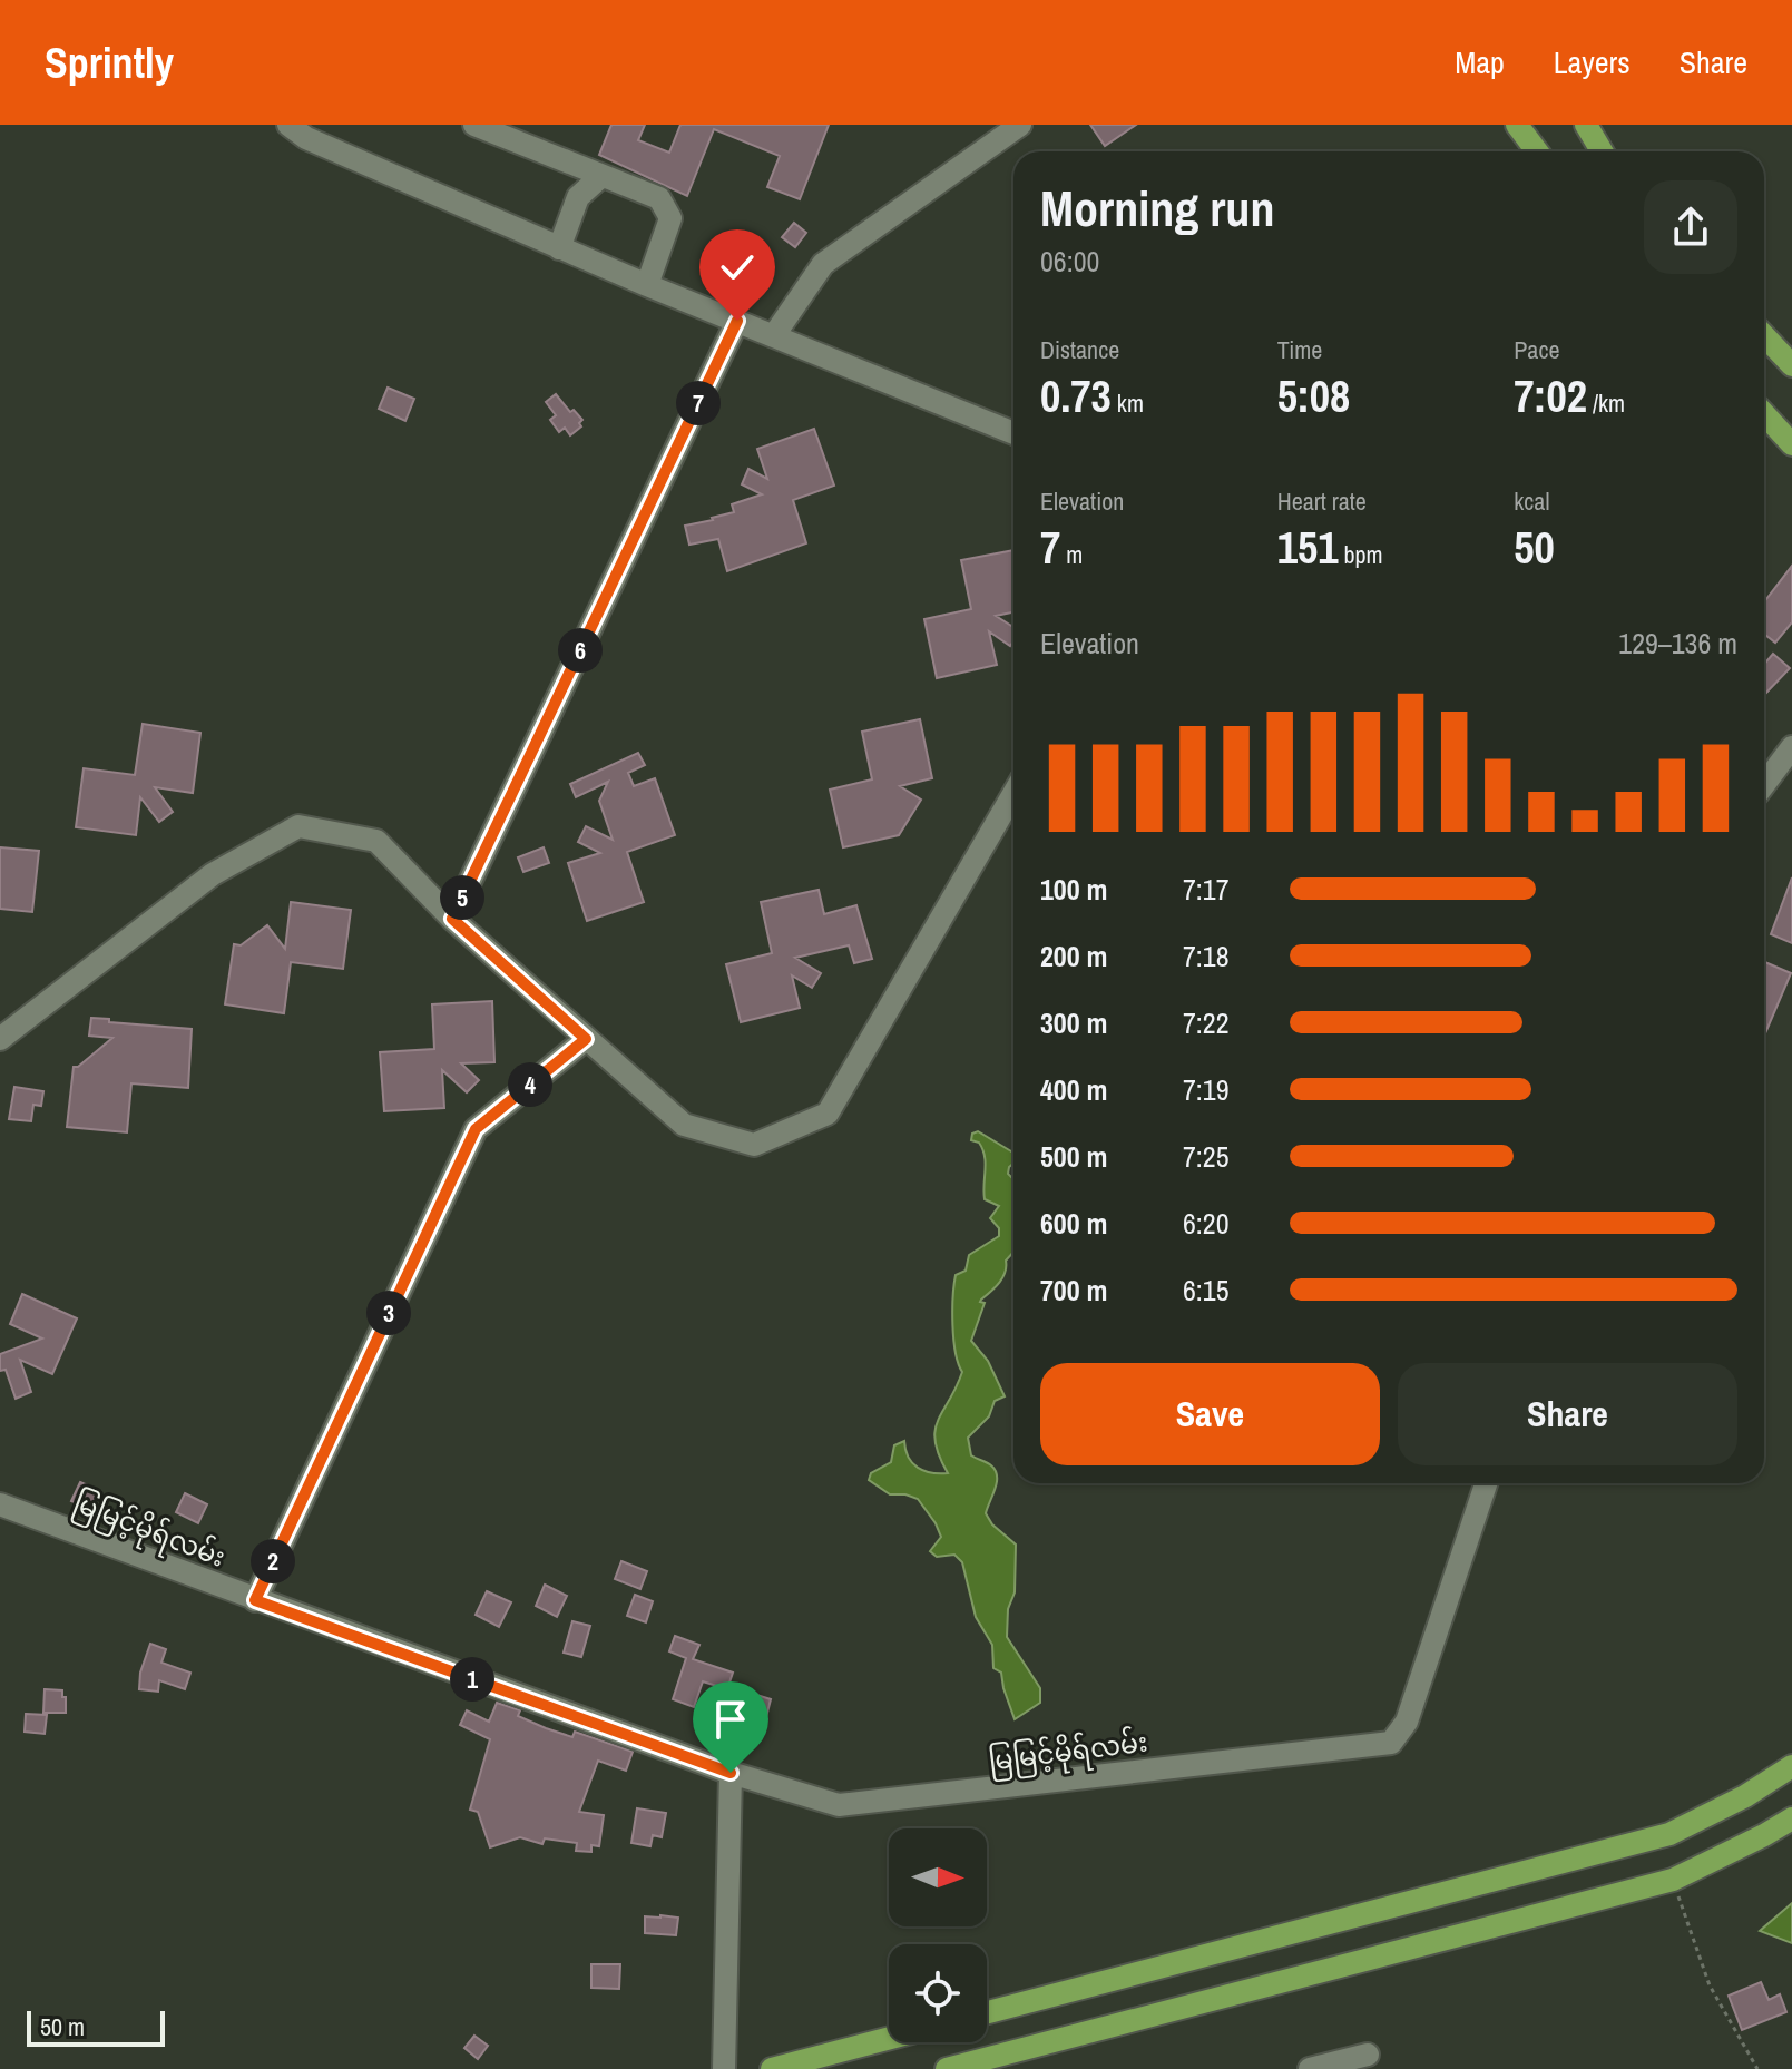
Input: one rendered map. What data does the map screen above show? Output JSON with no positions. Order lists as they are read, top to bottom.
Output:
{
  "streets": {
    "street": ["မြမြင့်မိုရ်လမ်း"]
  },
  "scale_bar": "50 m",
  "north": "right",
  "page": {
    "header": "Sprintly",
    "nav": ["Map", "Layers", "Share"],
    "heading": ["Morning run", "06:00"],
    "stats": [
      ["Distance", "0.73 km"],
      ["Time", "5:08"],
      ["Pace", "7:02 /km"],
      ["Elevation", "7 m"],
      ["Heart rate", "151 bpm"],
      ["kcal", "50"]
    ],
    "pins": [
      "7",
      "6",
      "5",
      "4",
      "3",
      "2",
      "1"
    ],
    "chart": ["Elevation", "129–136 m"],
    "list": [
      {
        "name": "100 m",
        "note": "7:17"
      },
      {
        "name": "200 m",
        "note": "7:18"
      },
      {
        "name": "300 m",
        "note": "7:22"
      },
      {
        "name": "400 m",
        "note": "7:19"
      },
      {
        "name": "500 m",
        "note": "7:25"
      },
      {
        "name": "600 m",
        "note": "6:20"
      },
      {
        "name": "700 m",
        "note": "6:15"
      }
    ],
    "buttons": ["Save", "Share"],
    "scale": "50 m"
  }
}
